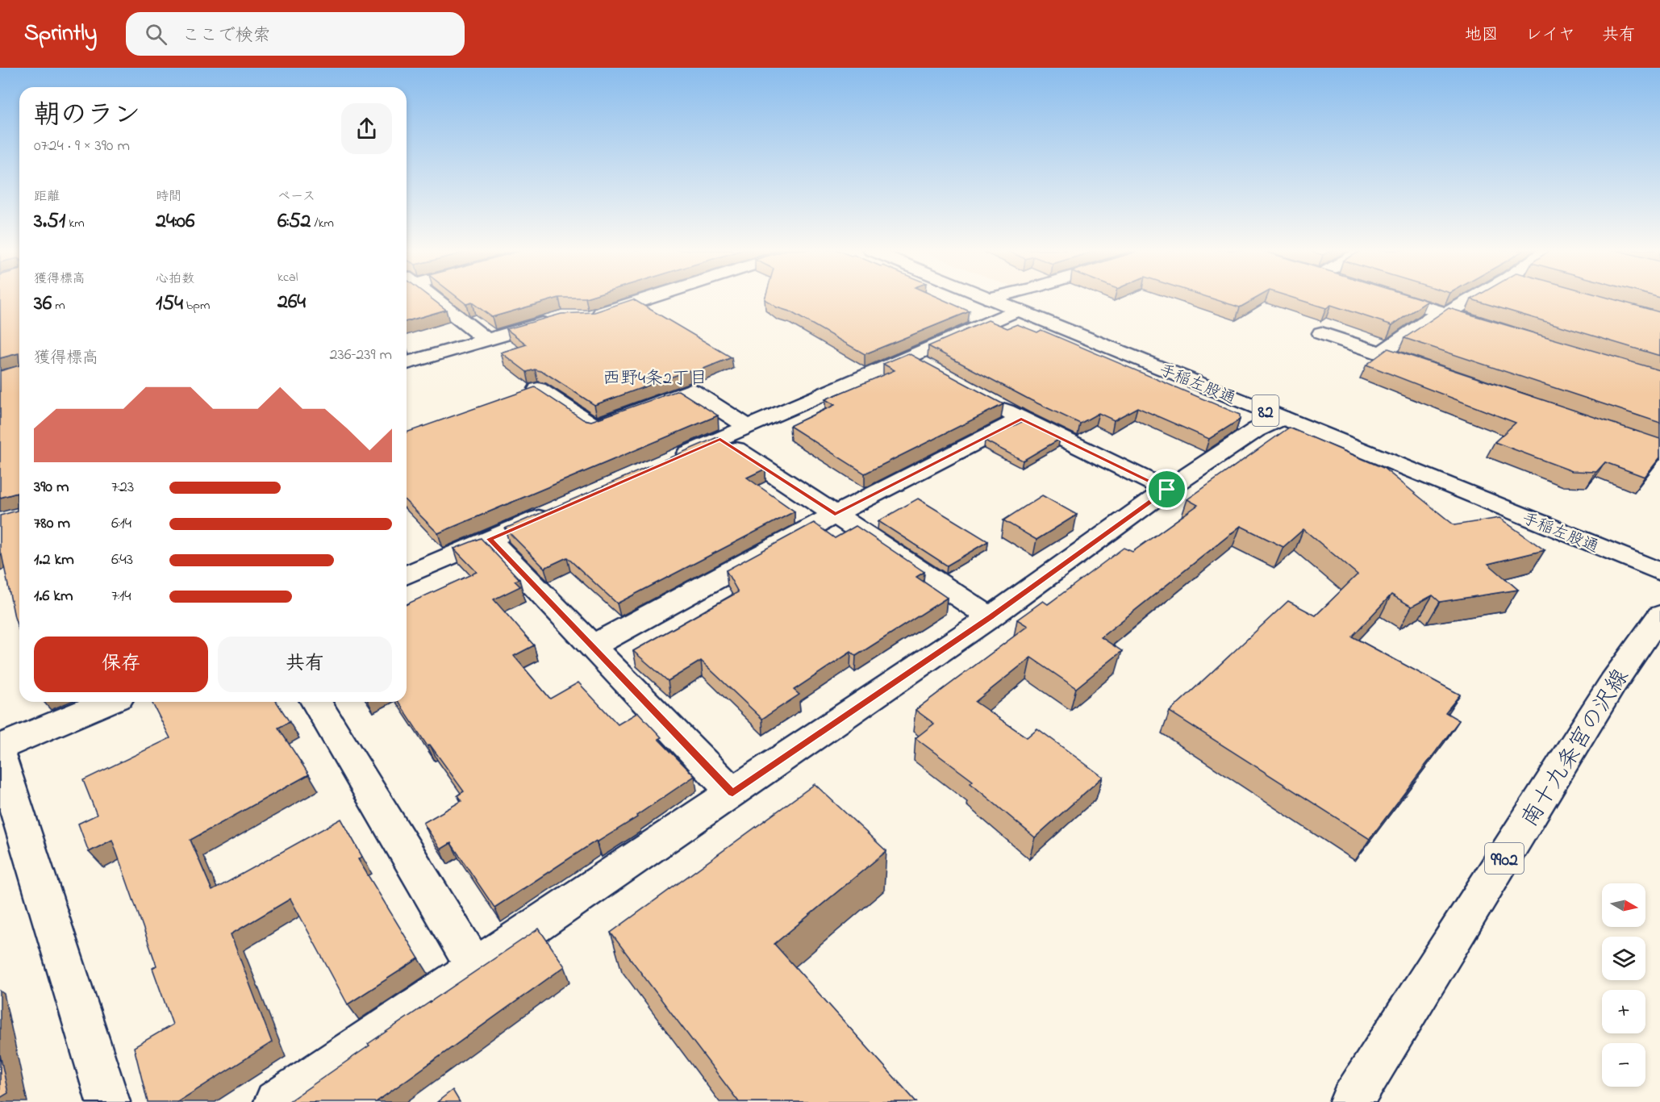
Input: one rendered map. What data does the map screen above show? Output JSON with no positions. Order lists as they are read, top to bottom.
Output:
{
  "streets": {
    "street": [
      "手稲左股通",
      "82",
      "南十九条宮の沢線",
      "9902"
    ]
  },
  "districts": ["西野4条2丁目"],
  "north": "right",
  "page": {
    "header": "Sprintly",
    "search": "ここで検索",
    "nav": ["地図", "レイヤ", "共有"],
    "heading": ["朝のラン", "07:24 · 9 × 390 m"],
    "stats": [
      ["距離", "3.51 km"],
      ["時間", "24:06"],
      ["ペース", "6:52 /km"],
      ["獲得標高", "36 m"],
      ["心拍数", "154 bpm"],
      ["kcal", "264"]
    ],
    "chart": ["獲得標高", "236–239 m"],
    "list": [
      {
        "name": "390 m",
        "note": "7:23"
      },
      {
        "name": "780 m",
        "note": "6:14"
      },
      {
        "name": "1.2 km",
        "note": "6:43"
      },
      {
        "name": "1.6 km",
        "note": "7:14"
      }
    ],
    "buttons": ["保存", "共有"],
    "map_buttons": ["+", "−"]
  }
}
